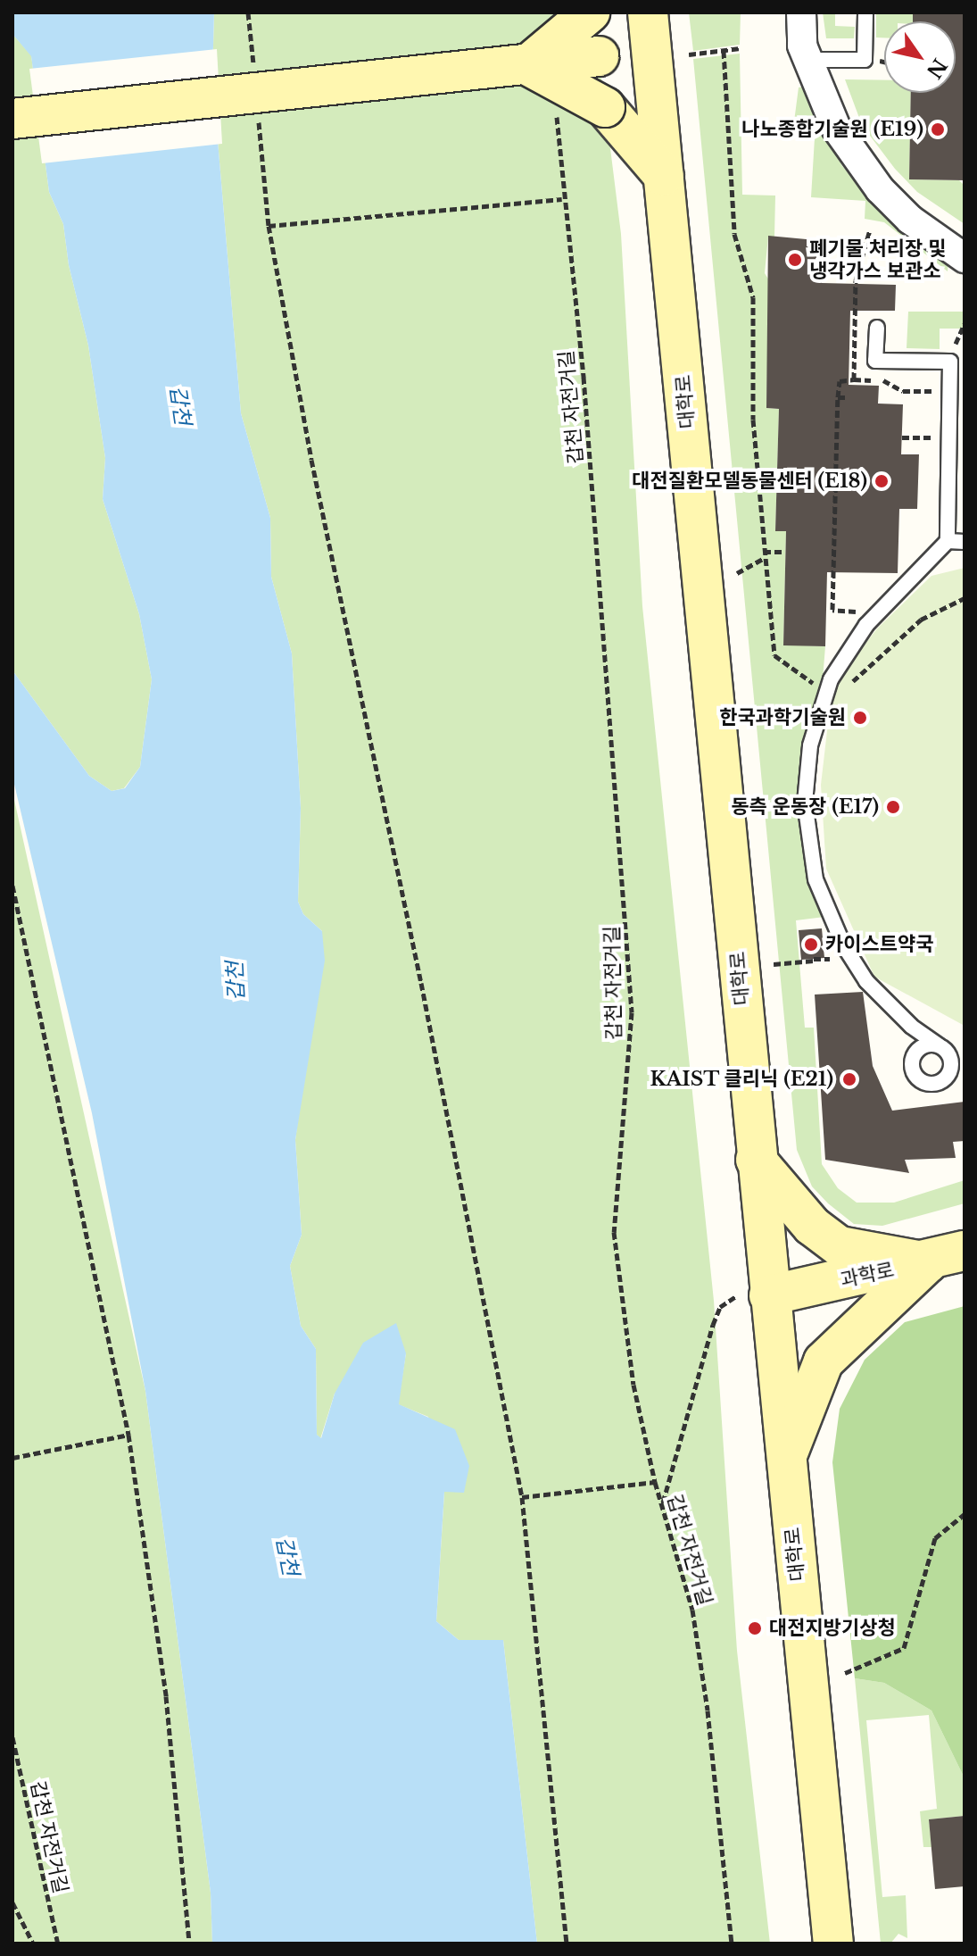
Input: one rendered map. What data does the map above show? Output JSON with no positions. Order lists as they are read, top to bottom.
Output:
{
  "streets": {
    "main road": ["대학로", "과학로"],
    "path": ["갑천 자전거길"]
  },
  "crossings": [
    ["대학로", "과학로"]
  ],
  "water": ["갑천"],
  "places": [
    "나노종합기술원 (E19)",
    "폐기물 처리장 및 냉각가스 보관소",
    "대전질환모델동물센터 (E18)",
    "한국과학기술원",
    "동측 운동장 (E17)",
    "카이스트약국",
    "KAIST 클리닉 (E21)",
    "대전지방기상청"
  ],
  "north": "bottom right"
}
